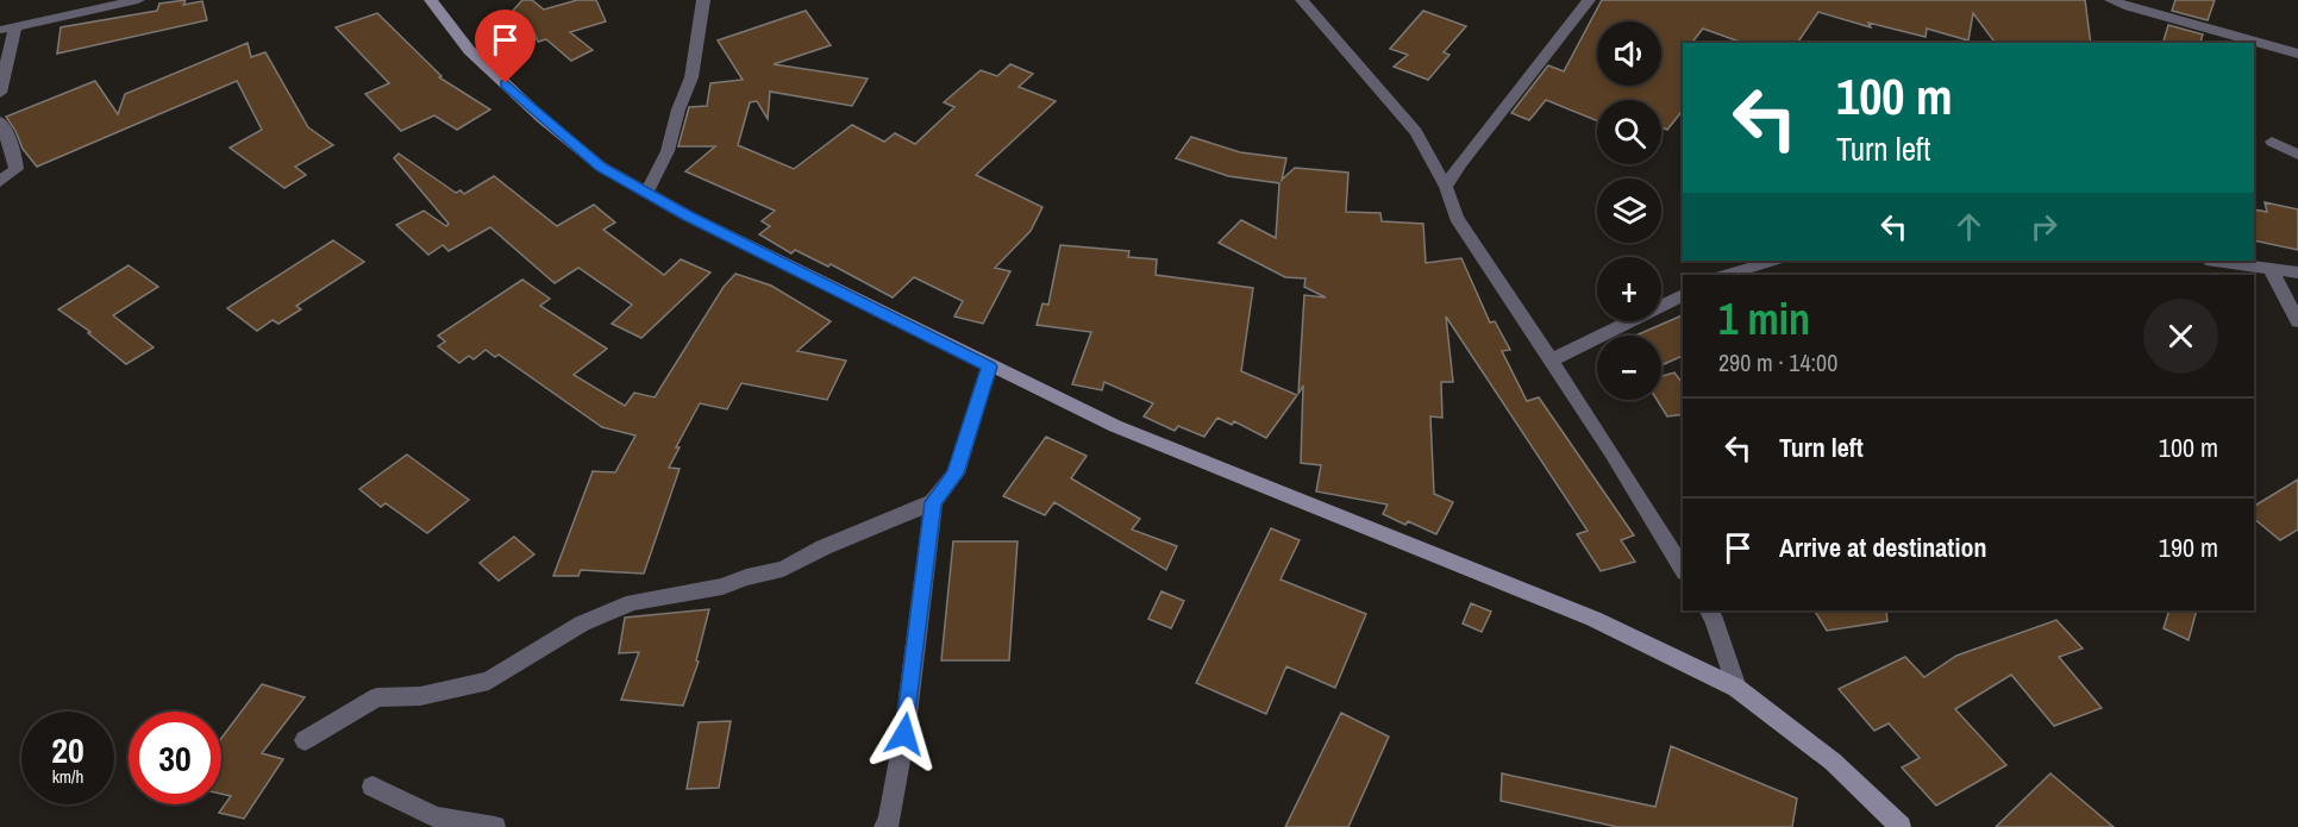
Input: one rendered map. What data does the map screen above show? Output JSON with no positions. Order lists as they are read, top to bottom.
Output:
{
  "page": {
    "map_buttons": ["+", "−"],
    "turn": ["100 m", "Turn left"],
    "heading": ["1 min", "290 m · 14:00"],
    "list": [
      {
        "name": "Turn left",
        "value": "100 m"
      },
      {
        "name": "Arrive at destination",
        "value": "190 m"
      }
    ],
    "speed": "20 km/h",
    "limit": "30"
  }
}
